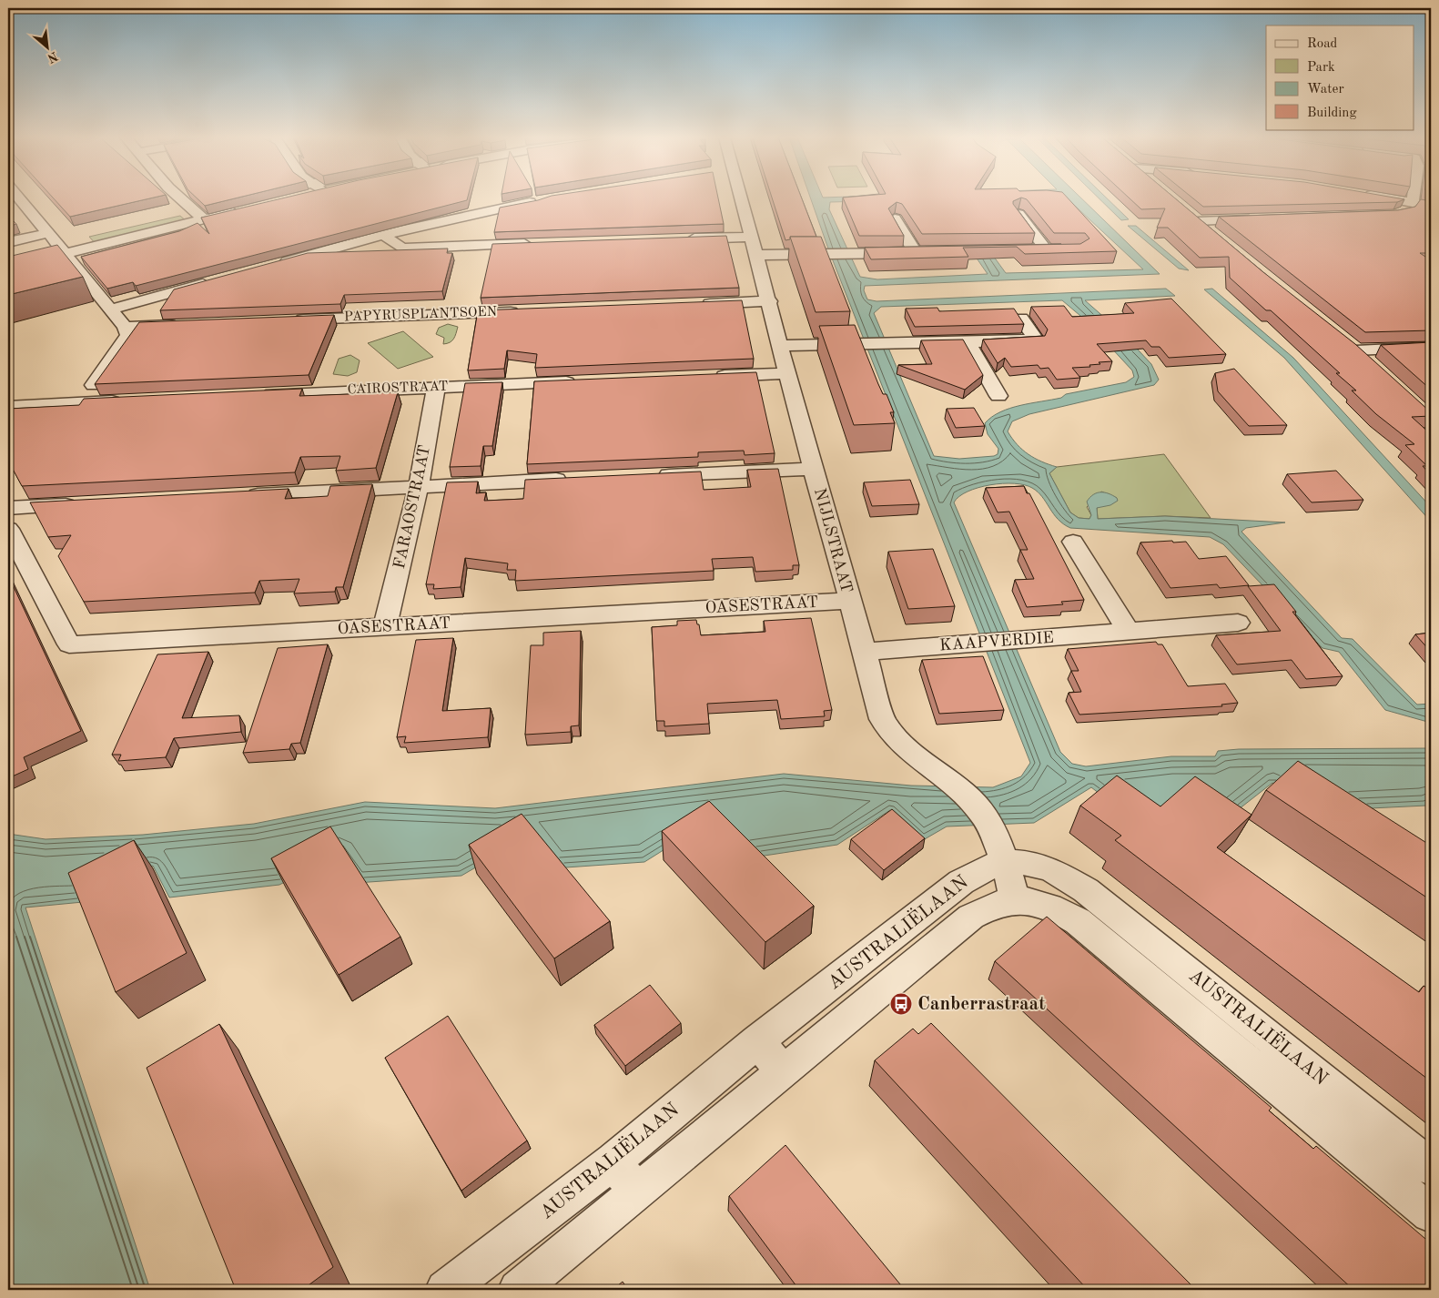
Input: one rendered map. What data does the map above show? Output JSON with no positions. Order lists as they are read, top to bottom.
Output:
{
  "streets": {
    "street": [
      "PAPYRUSPLANTSOEN",
      "CAIROSTRAAT",
      "FARAOSTRAAT",
      "NIJLSTRAAT",
      "OASESTRAAT",
      "KAAPVERDIE",
      "AUSTRALIËLAAN"
    ]
  },
  "crossings": [
    ["CAIROSTRAAT", "FARAOSTRAAT"],
    ["FARAOSTRAAT", "OASESTRAAT"],
    ["NIJLSTRAAT", "OASESTRAAT"],
    ["NIJLSTRAAT", "KAAPVERDIE"],
    ["NIJLSTRAAT", "AUSTRALIËLAAN"]
  ],
  "places": {
    "bus stop": ["Canberrastraat"]
  },
  "legend": [
    "Road",
    "Park",
    "Water",
    "Building"
  ],
  "north": "bottom right"
}
